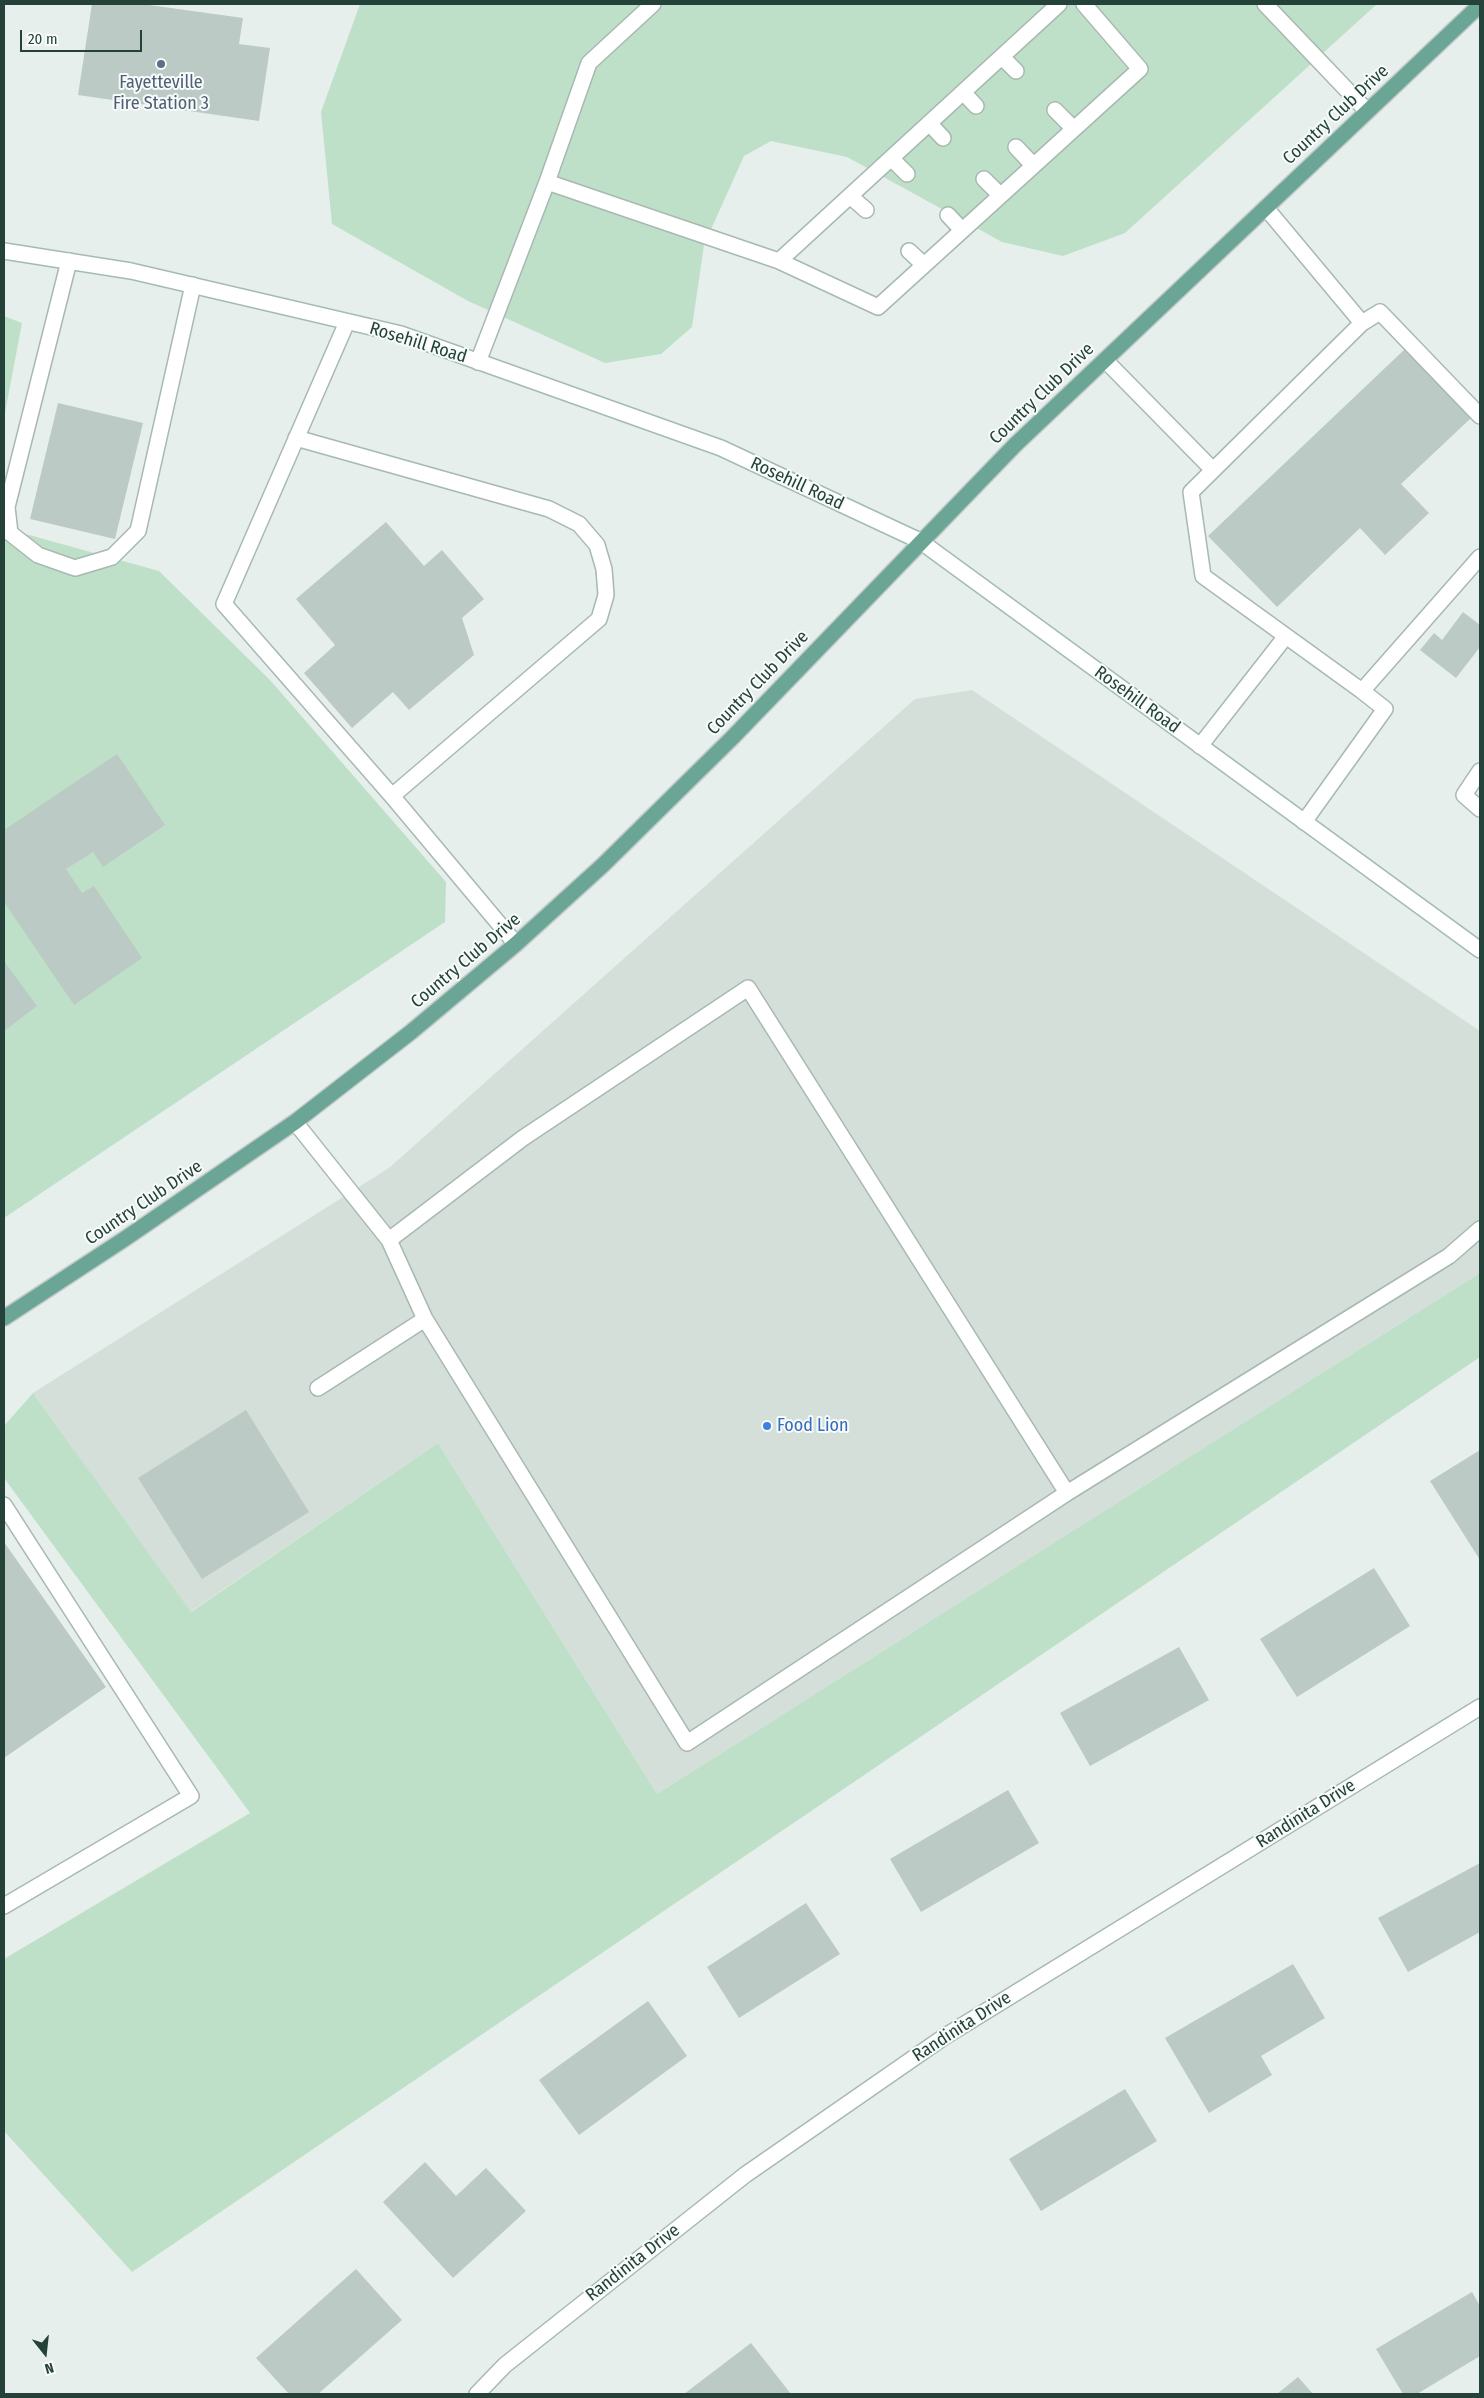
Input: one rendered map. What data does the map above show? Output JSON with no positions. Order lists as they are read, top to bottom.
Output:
{
  "streets": {
    "main road": ["Country Club Drive", "Rosehill Road", "Randinita Drive"]
  },
  "crossings": [
    ["Country Club Drive", "Rosehill Road"]
  ],
  "places": ["Fayetteville Fire Station 3", "Food Lion"],
  "scale_bar": "20 m",
  "north": "bottom"
}
